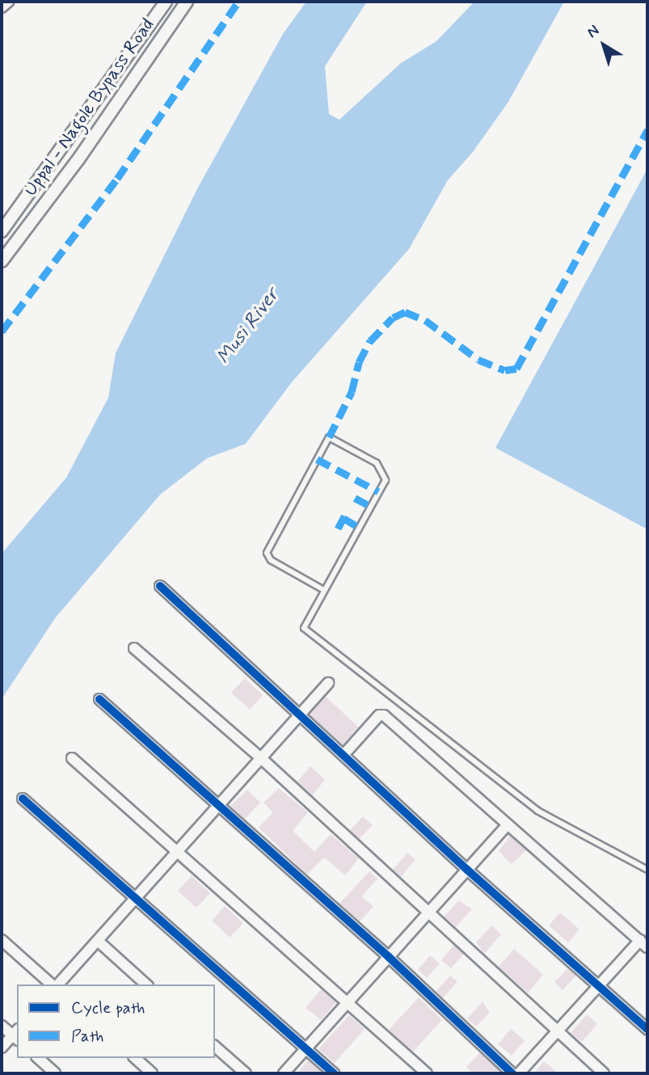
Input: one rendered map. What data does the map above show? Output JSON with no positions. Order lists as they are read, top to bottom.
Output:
{
  "streets": {
    "street": ["Uppal - Nagole Bypass Road"]
  },
  "water": ["Musi River"],
  "legend": ["Cycle path", "Path"],
  "north": "top left"
}
